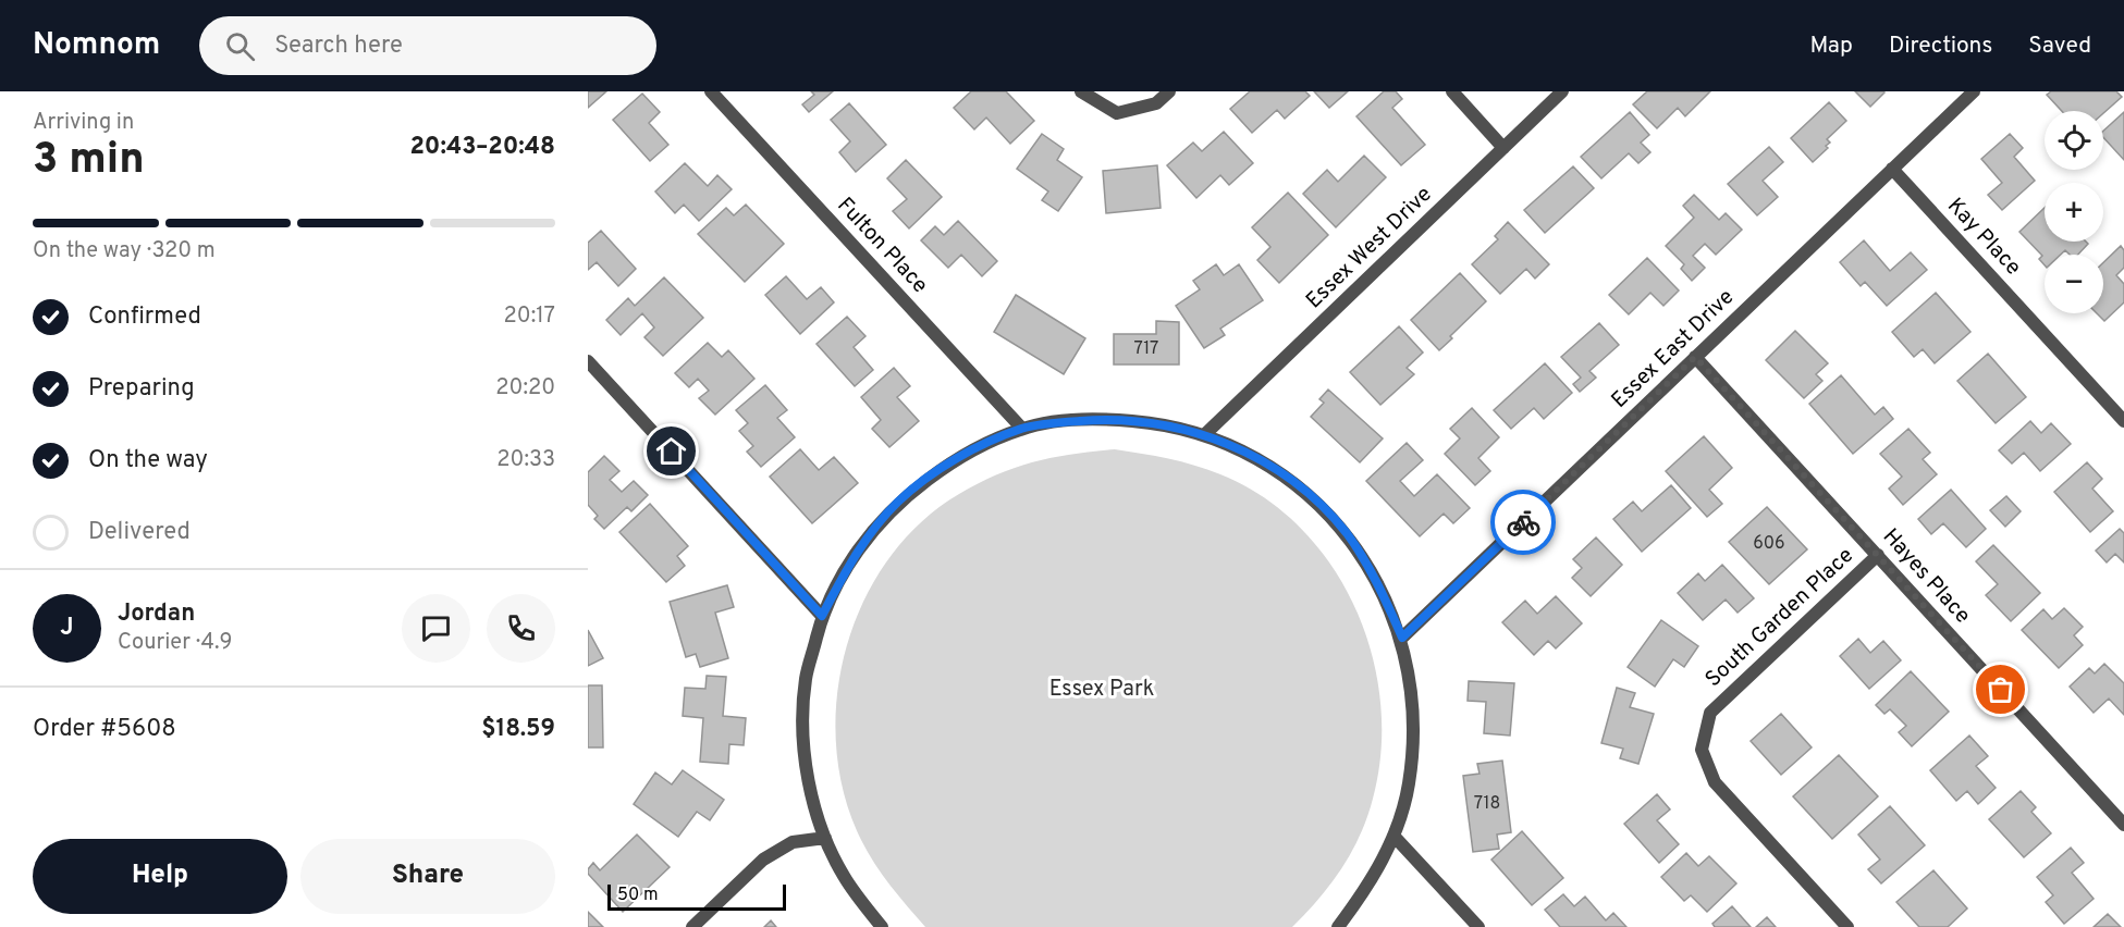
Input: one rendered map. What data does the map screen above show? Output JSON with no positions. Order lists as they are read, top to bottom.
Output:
{
  "streets": {
    "street": [
      "Kay Place",
      "Fulton Place",
      "Essex West Drive",
      "Essex East Drive",
      "Hayes Place",
      "South Garden Place"
    ]
  },
  "crossings": [
    ["Kay Place", "Essex East Drive"],
    ["Essex East Drive", "Hayes Place"],
    ["Hayes Place", "South Garden Place"]
  ],
  "parks": ["Essex Park"],
  "house_numbers": ["717", "606", "718"],
  "scale_bar": "50 m",
  "page": {
    "header": "Nomnom",
    "search": "Search here",
    "nav": ["Map", "Directions", "Saved"],
    "heading": ["3 min", "Arriving in", "20:43–20:48"],
    "panel": [
      "Jordan",
      "Courier · 4.9",
      "Order #5608",
      "$18.59"
    ],
    "map_buttons": ["+", "−"],
    "bar": "On the way · 320 m",
    "list": [
      ["Confirmed", "20:17"],
      ["Preparing", "20:20"],
      ["On the way", "20:33"],
      "Delivered"
    ],
    "round": "J",
    "buttons": ["Help", "Share"],
    "scale": "50 m"
  }
}
